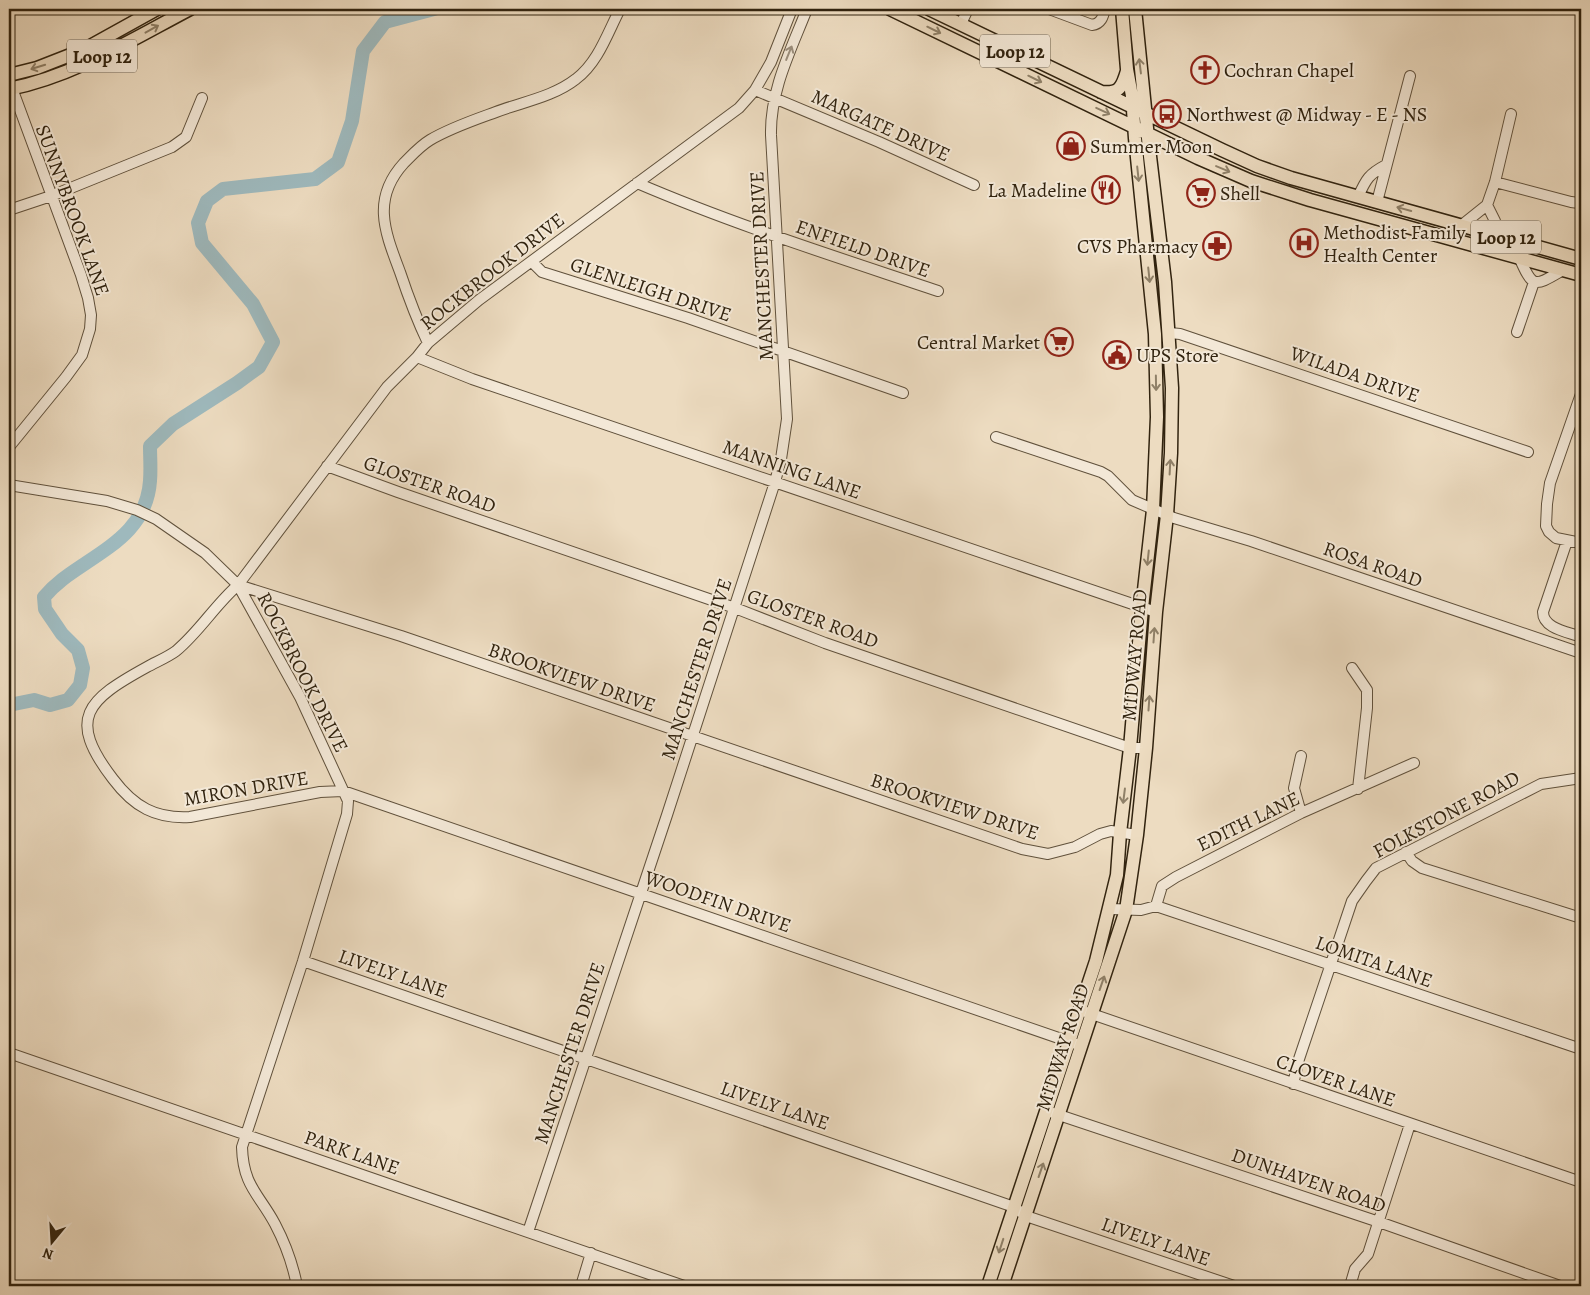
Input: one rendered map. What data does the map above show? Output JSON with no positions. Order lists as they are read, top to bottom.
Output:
{
  "streets": {
    "main road": ["Loop 12", "MIDWAY ROAD"],
    "street": [
      "MARGATE DRIVE",
      "SUNNYBROOK LANE",
      "ENFIELD DRIVE",
      "MANCHESTER DRIVE",
      "ROCKBROOK DRIVE",
      "GLENLEIGH DRIVE",
      "WILADA DRIVE",
      "MANNING LANE",
      "GLOSTER ROAD",
      "ROSA ROAD",
      "BROOKVIEW DRIVE",
      "MIRON DRIVE",
      "FOLKSTONE ROAD",
      "EDITH LANE",
      "WOODFIN DRIVE",
      "LOMITA LANE",
      "LIVELY LANE",
      "CLOVER LANE",
      "PARK LANE",
      "DUNHAVEN ROAD"
    ]
  },
  "crossings": [
    ["Loop 12", "SUNNYBROOK LANE"],
    ["Loop 12", "MIDWAY ROAD"],
    ["MARGATE DRIVE", "MANCHESTER DRIVE"],
    ["ENFIELD DRIVE", "MANCHESTER DRIVE"],
    ["ENFIELD DRIVE", "ROCKBROOK DRIVE"],
    ["MANCHESTER DRIVE", "GLENLEIGH DRIVE"],
    ["MANCHESTER DRIVE", "MANNING LANE"],
    ["MANCHESTER DRIVE", "GLOSTER ROAD"],
    ["MANCHESTER DRIVE", "BROOKVIEW DRIVE"],
    ["MANCHESTER DRIVE", "WOODFIN DRIVE"],
    ["MANCHESTER DRIVE", "LIVELY LANE"],
    ["MANCHESTER DRIVE", "PARK LANE"],
    ["ROCKBROOK DRIVE", "GLENLEIGH DRIVE"],
    ["ROCKBROOK DRIVE", "MANNING LANE"],
    ["ROCKBROOK DRIVE", "GLOSTER ROAD"],
    ["ROCKBROOK DRIVE", "BROOKVIEW DRIVE"],
    ["ROCKBROOK DRIVE", "MIRON DRIVE"],
    ["ROCKBROOK DRIVE", "WOODFIN DRIVE"],
    ["ROCKBROOK DRIVE", "LIVELY LANE"],
    ["ROCKBROOK DRIVE", "PARK LANE"],
    ["WILADA DRIVE", "MIDWAY ROAD"],
    ["MANNING LANE", "MIDWAY ROAD"],
    ["GLOSTER ROAD", "MIDWAY ROAD"],
    ["ROSA ROAD", "MIDWAY ROAD"],
    ["MIDWAY ROAD", "BROOKVIEW DRIVE"],
    ["MIDWAY ROAD", "WOODFIN DRIVE"],
    ["MIDWAY ROAD", "LIVELY LANE"],
    ["MIDWAY ROAD", "CLOVER LANE"],
    ["MIDWAY ROAD", "DUNHAVEN ROAD"],
    ["BROOKVIEW DRIVE", "MIRON DRIVE"],
    ["MIRON DRIVE", "WOODFIN DRIVE"],
    ["FOLKSTONE ROAD", "LOMITA LANE"],
    ["FOLKSTONE ROAD", "CLOVER LANE"],
    ["EDITH LANE", "LOMITA LANE"]
  ],
  "places": {
    "church": ["Cochran Chapel"],
    "bus stop": ["Northwest @ Midway - E - NS"],
    "shop": ["Summer Moon"],
    "restaurant": ["La Madeline"],
    "supermarket": ["Shell", "Central Market"],
    "hospital": ["Methodist Family Health Center"],
    "pharmacy": ["CVS Pharmacy"],
    "public building": ["UPS Store"]
  },
  "north": "bottom"
}
